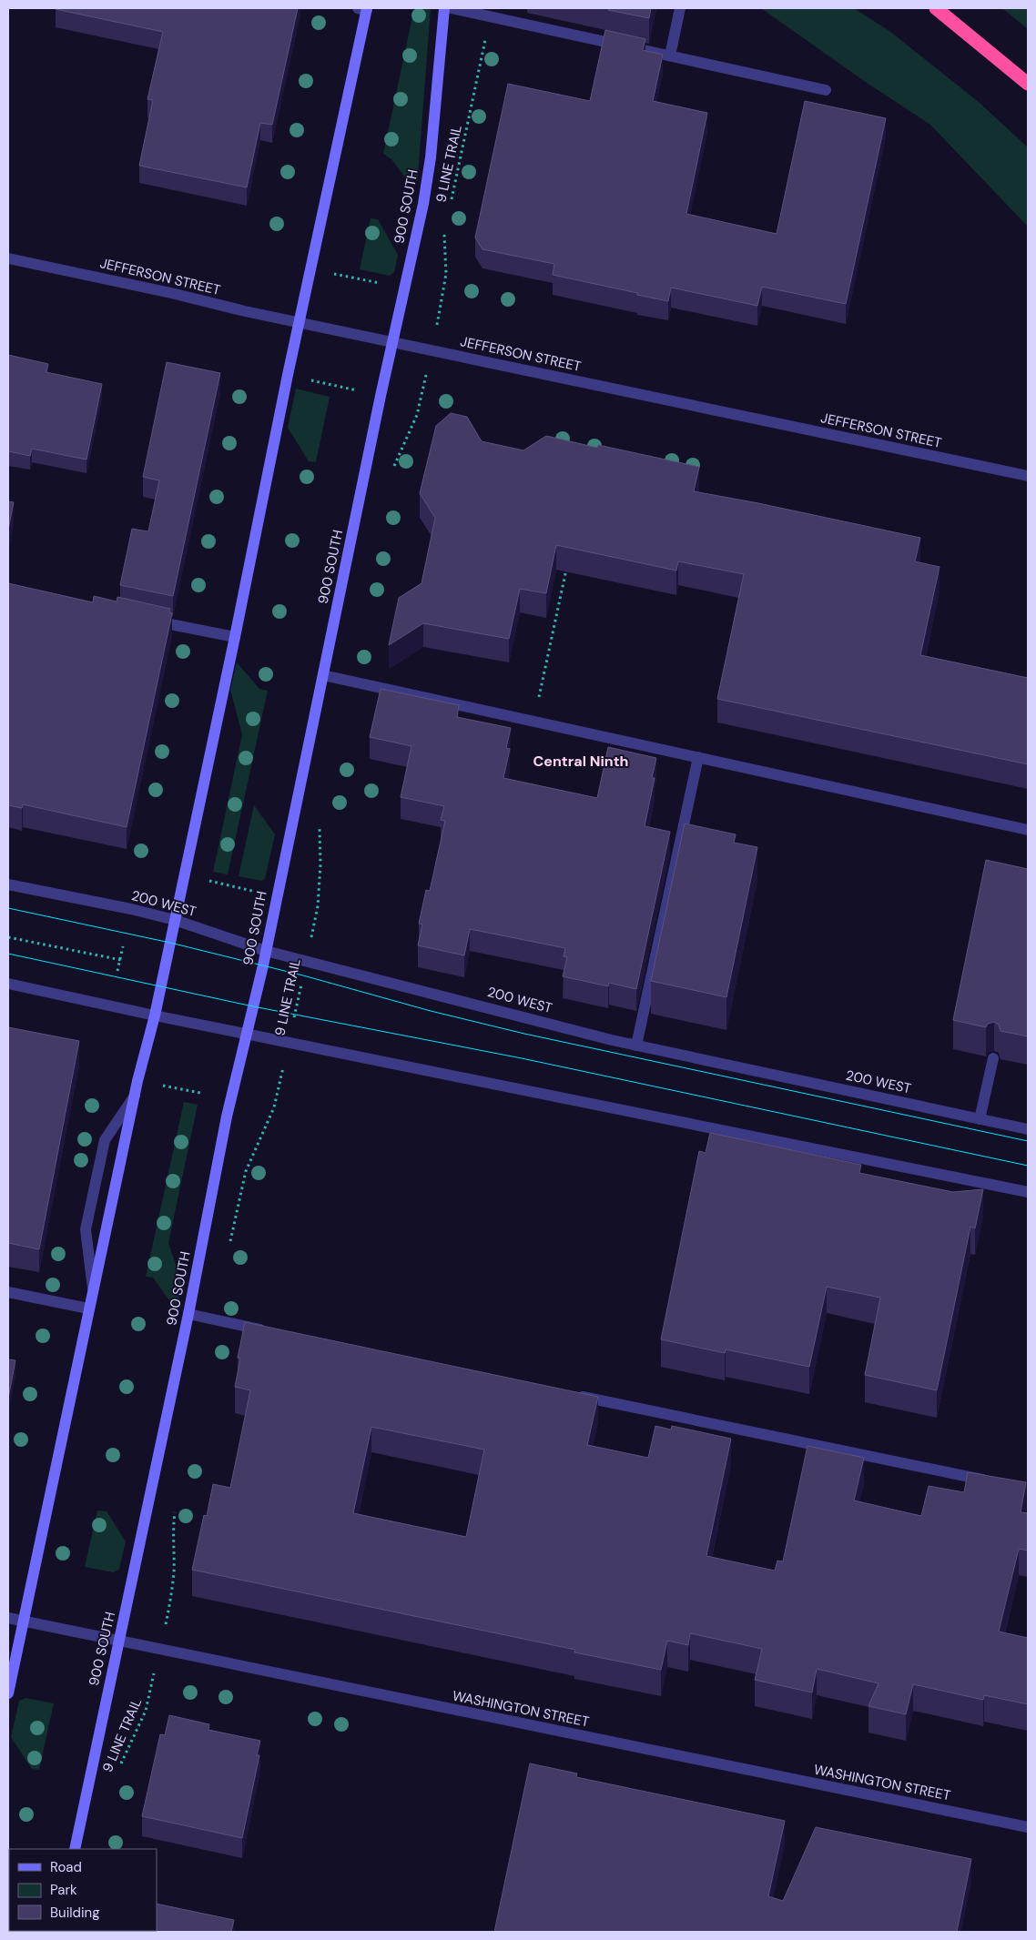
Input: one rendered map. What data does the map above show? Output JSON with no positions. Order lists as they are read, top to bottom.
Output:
{
  "streets": {
    "street": [
      "900 SOUTH",
      "JEFFERSON STREET",
      "200 WEST",
      "WASHINGTON STREET"
    ],
    "path": ["9 LINE TRAIL"]
  },
  "crossings": [
    ["9 LINE TRAIL", "200 WEST"],
    ["900 SOUTH", "JEFFERSON STREET"],
    ["900 SOUTH", "200 WEST"],
    ["900 SOUTH", "WASHINGTON STREET"]
  ],
  "districts": ["Central Ninth"],
  "legend": ["Road", "Park", "Building"]
}
